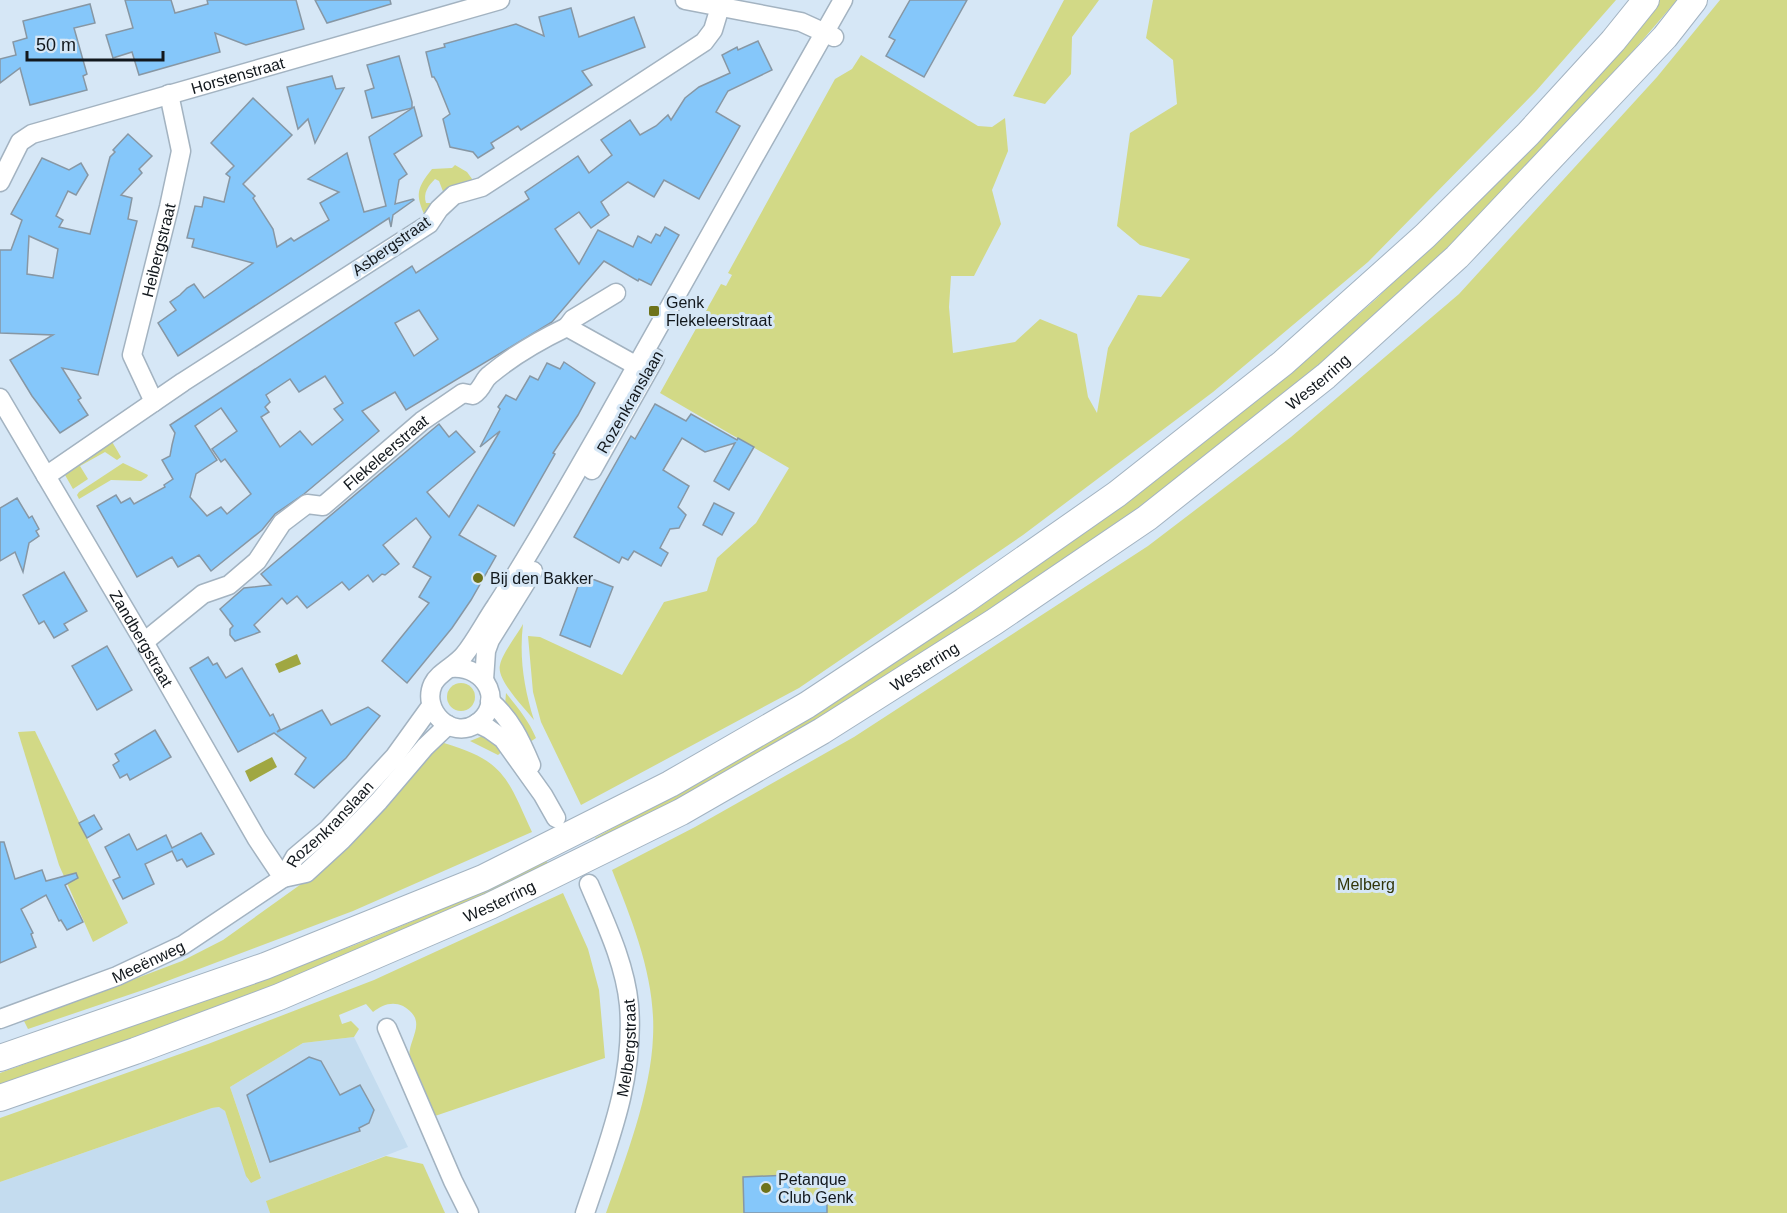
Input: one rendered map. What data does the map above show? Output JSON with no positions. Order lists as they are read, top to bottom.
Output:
{
  "streets": {
    "highway": ["Westerring"],
    "street": [
      "Horstenstraat",
      "Asbergstraat",
      "Heibergstraat",
      "Rozenkranslaan",
      "Flekeleerstraat",
      "Zandbergstraat",
      "Meeënweg",
      "Melbergstraat"
    ]
  },
  "crossings": [
    ["Horstenstraat", "Heibergstraat"],
    ["Asbergstraat", "Heibergstraat"],
    ["Asbergstraat", "Zandbergstraat"],
    ["Rozenkranslaan", "Zandbergstraat"],
    ["Rozenkranslaan", "Meeënweg"],
    ["Flekeleerstraat", "Zandbergstraat"],
    ["Zandbergstraat", "Meeënweg"]
  ],
  "parks": ["Melberg"],
  "places": {
    "transit": ["Genk Flekeleerstraat"],
    "other": ["Bij den Bakker", "Petanque Club Genk"]
  },
  "scale_bar": "50 m"
}
